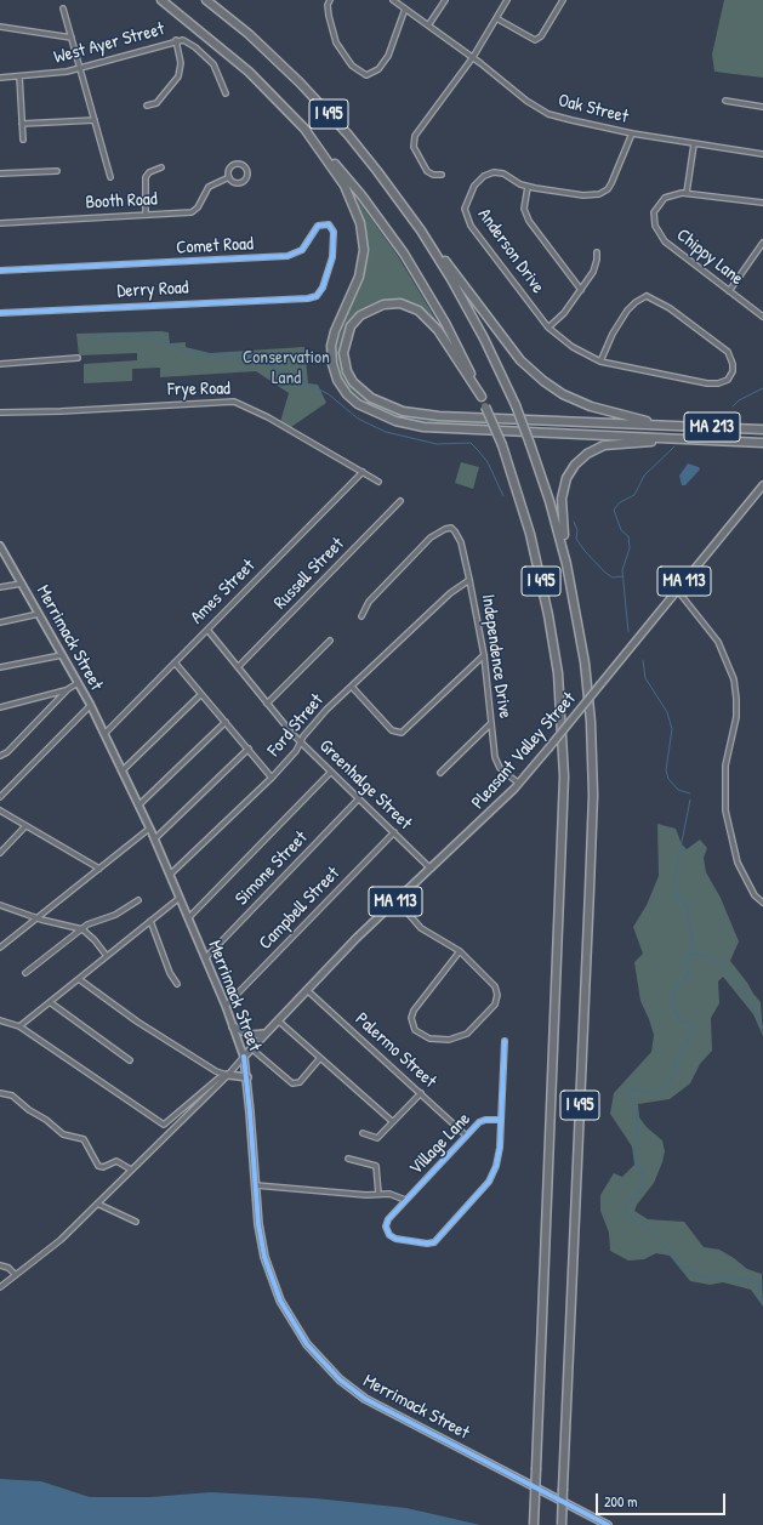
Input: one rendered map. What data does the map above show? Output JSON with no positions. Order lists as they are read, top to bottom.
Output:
{
  "streets": {
    "highway": ["I 495", "MA 213"],
    "main road": ["MA 113", "Merrimack Street", "Pleasant Valley Street"],
    "street": [
      "West Ayer Street",
      "Oak Street",
      "Booth Road",
      "Comet Road",
      "Anderson Drive",
      "Chippy Lane",
      "Derry Road",
      "Frye Road",
      "Russell Street",
      "Ames Street",
      "Independence Drive",
      "Ford Street",
      "Greenhalge Street",
      "Simone Street",
      "Campbell Street",
      "Palermo Street",
      "Village Lane"
    ]
  },
  "crossings": [
    ["Oak Street", "Anderson Drive"],
    ["Comet Road", "Derry Road"],
    ["Frye Road", "Ames Street"],
    ["Russell Street", "Greenhalge Street"],
    ["Ames Street", "Merrimack Street"],
    ["Ames Street", "Greenhalge Street"],
    ["Merrimack Street", "Ford Street"],
    ["Merrimack Street", "Pleasant Valley Street"],
    ["Merrimack Street", "Simone Street"],
    ["Merrimack Street", "Campbell Street"],
    ["Merrimack Street", "Village Lane"],
    ["Independence Drive", "Ford Street"],
    ["Independence Drive", "Pleasant Valley Street"],
    ["Ford Street", "Greenhalge Street"],
    ["Pleasant Valley Street", "Greenhalge Street"],
    ["Pleasant Valley Street", "Palermo Street"],
    ["Greenhalge Street", "Simone Street"],
    ["Greenhalge Street", "Campbell Street"]
  ],
  "parks": ["Conservation Land"],
  "scale_bar": "200 m"
}
